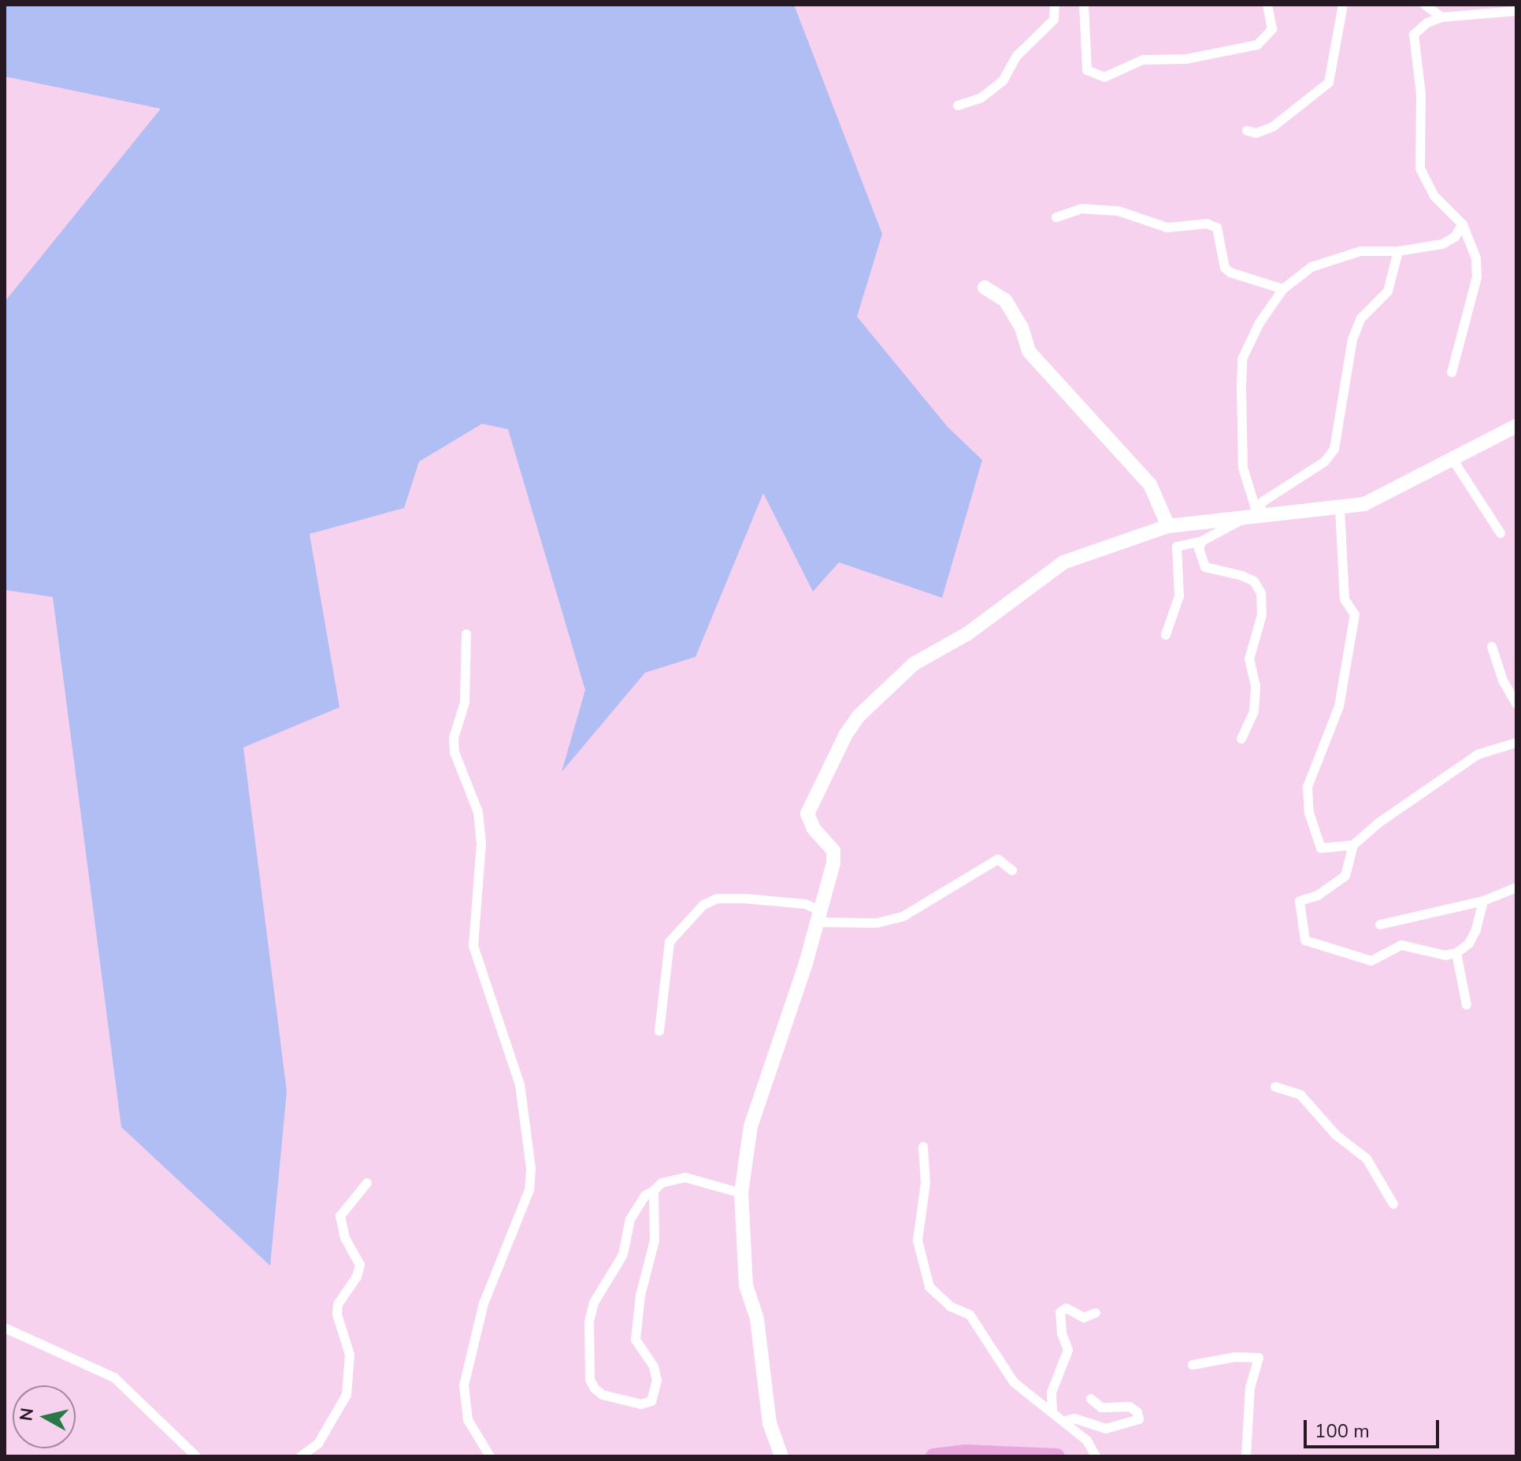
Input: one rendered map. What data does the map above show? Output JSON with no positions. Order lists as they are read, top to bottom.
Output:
{
  "scale_bar": "100 m",
  "north": "left"
}
